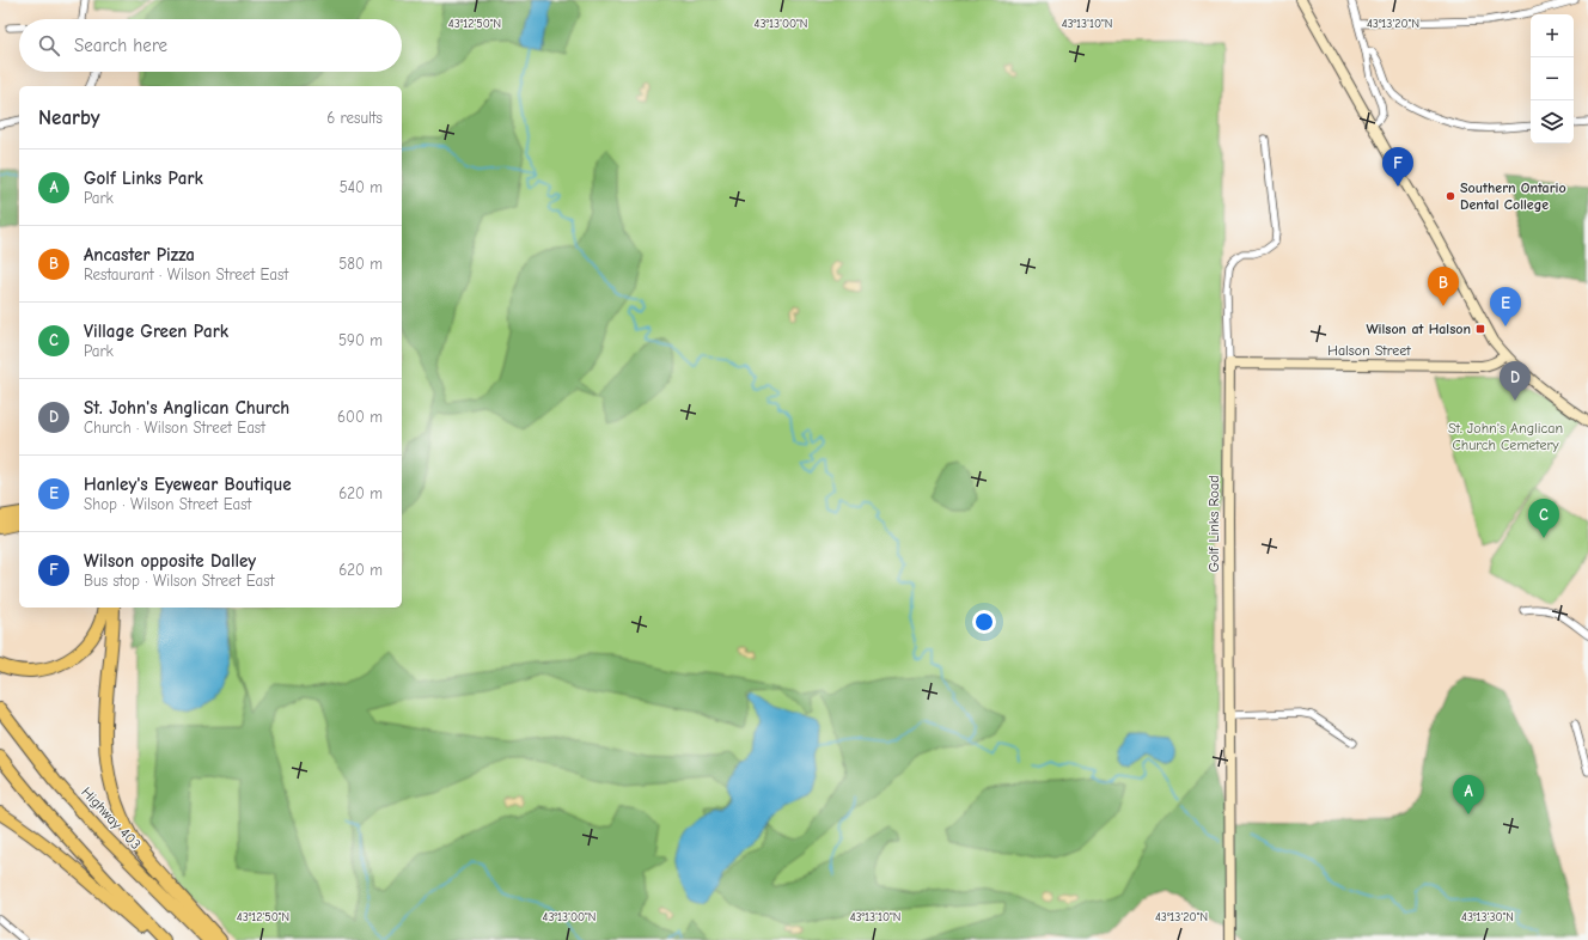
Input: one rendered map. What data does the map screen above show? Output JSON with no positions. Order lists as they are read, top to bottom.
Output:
{
  "streets": {
    "highway": ["Highway 403"],
    "main road": ["Halson Street", "Golf Links Road"]
  },
  "crossings": [
    ["Halson Street", "Golf Links Road"]
  ],
  "parks": ["St. John's Anglican Church Cemetery"],
  "places": {
    "other": ["Southern Ontario Dental College"],
    "transit": ["Wilson at Halson"]
  },
  "page": {
    "map_buttons": ["+", "−"],
    "search": "Search here",
    "heading": ["Nearby", "6 results"],
    "pins": [
      "F",
      "B",
      "E",
      "D",
      "C",
      "A"
    ],
    "list": [
      {
        "mark": "A",
        "name": "Golf Links Park",
        "note": "Park",
        "value": "540 m"
      },
      {
        "mark": "B",
        "name": "Ancaster Pizza",
        "note": "Restaurant · Wilson Street East",
        "value": "580 m"
      },
      {
        "mark": "C",
        "name": "Village Green Park",
        "note": "Park",
        "value": "590 m"
      },
      {
        "mark": "D",
        "name": "St. John's Anglican Church",
        "note": "Church · Wilson Street East",
        "value": "600 m"
      },
      {
        "mark": "E",
        "name": "Hanley's Eyewear Boutique",
        "note": "Shop · Wilson Street East",
        "value": "620 m"
      },
      {
        "mark": "F",
        "name": "Wilson opposite Dalley",
        "note": "Bus stop · Wilson Street East",
        "value": "620 m"
      }
    ]
  },
  "coordinates": [
    "43°12'50\"N",
    "43°13'00\"N",
    "43°13'10\"N",
    "43°13'20\"N",
    "43°13'30\"N"
  ]
}
